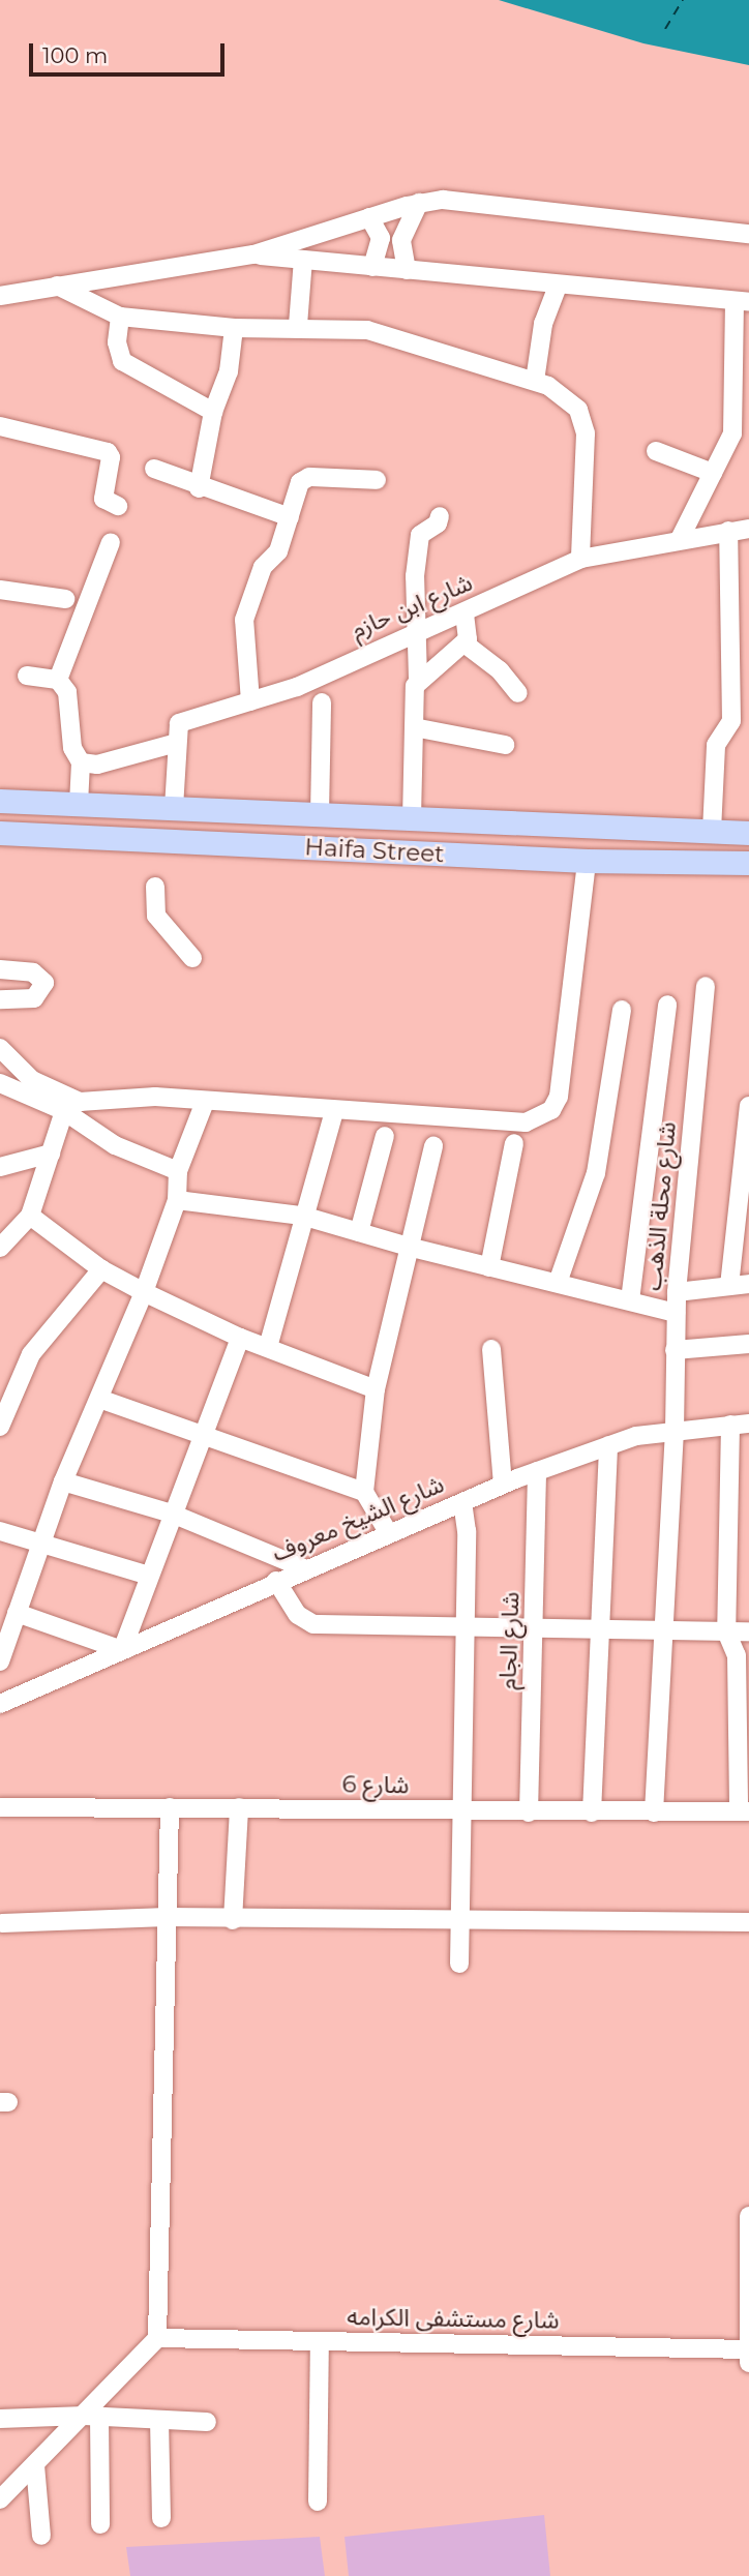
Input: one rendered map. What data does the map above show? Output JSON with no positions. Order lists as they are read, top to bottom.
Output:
{
  "streets": {
    "main road": ["Haifa Street"],
    "street": [
      "شارع ابن حازم",
      "شارع محلة الذهب",
      "شارع الشيخ معروف",
      "شارع الجام",
      "شارع 6",
      "شارع مستشفى الكرامه"
    ]
  },
  "crossings": [
    ["شارع محلة الذهب", "شارع الشيخ معروف"],
    ["شارع محلة الذهب", "شارع 6"],
    ["شارع الشيخ معروف", "شارع الجام"],
    ["شارع الجام", "شارع 6"]
  ],
  "scale_bar": "100 m"
}
